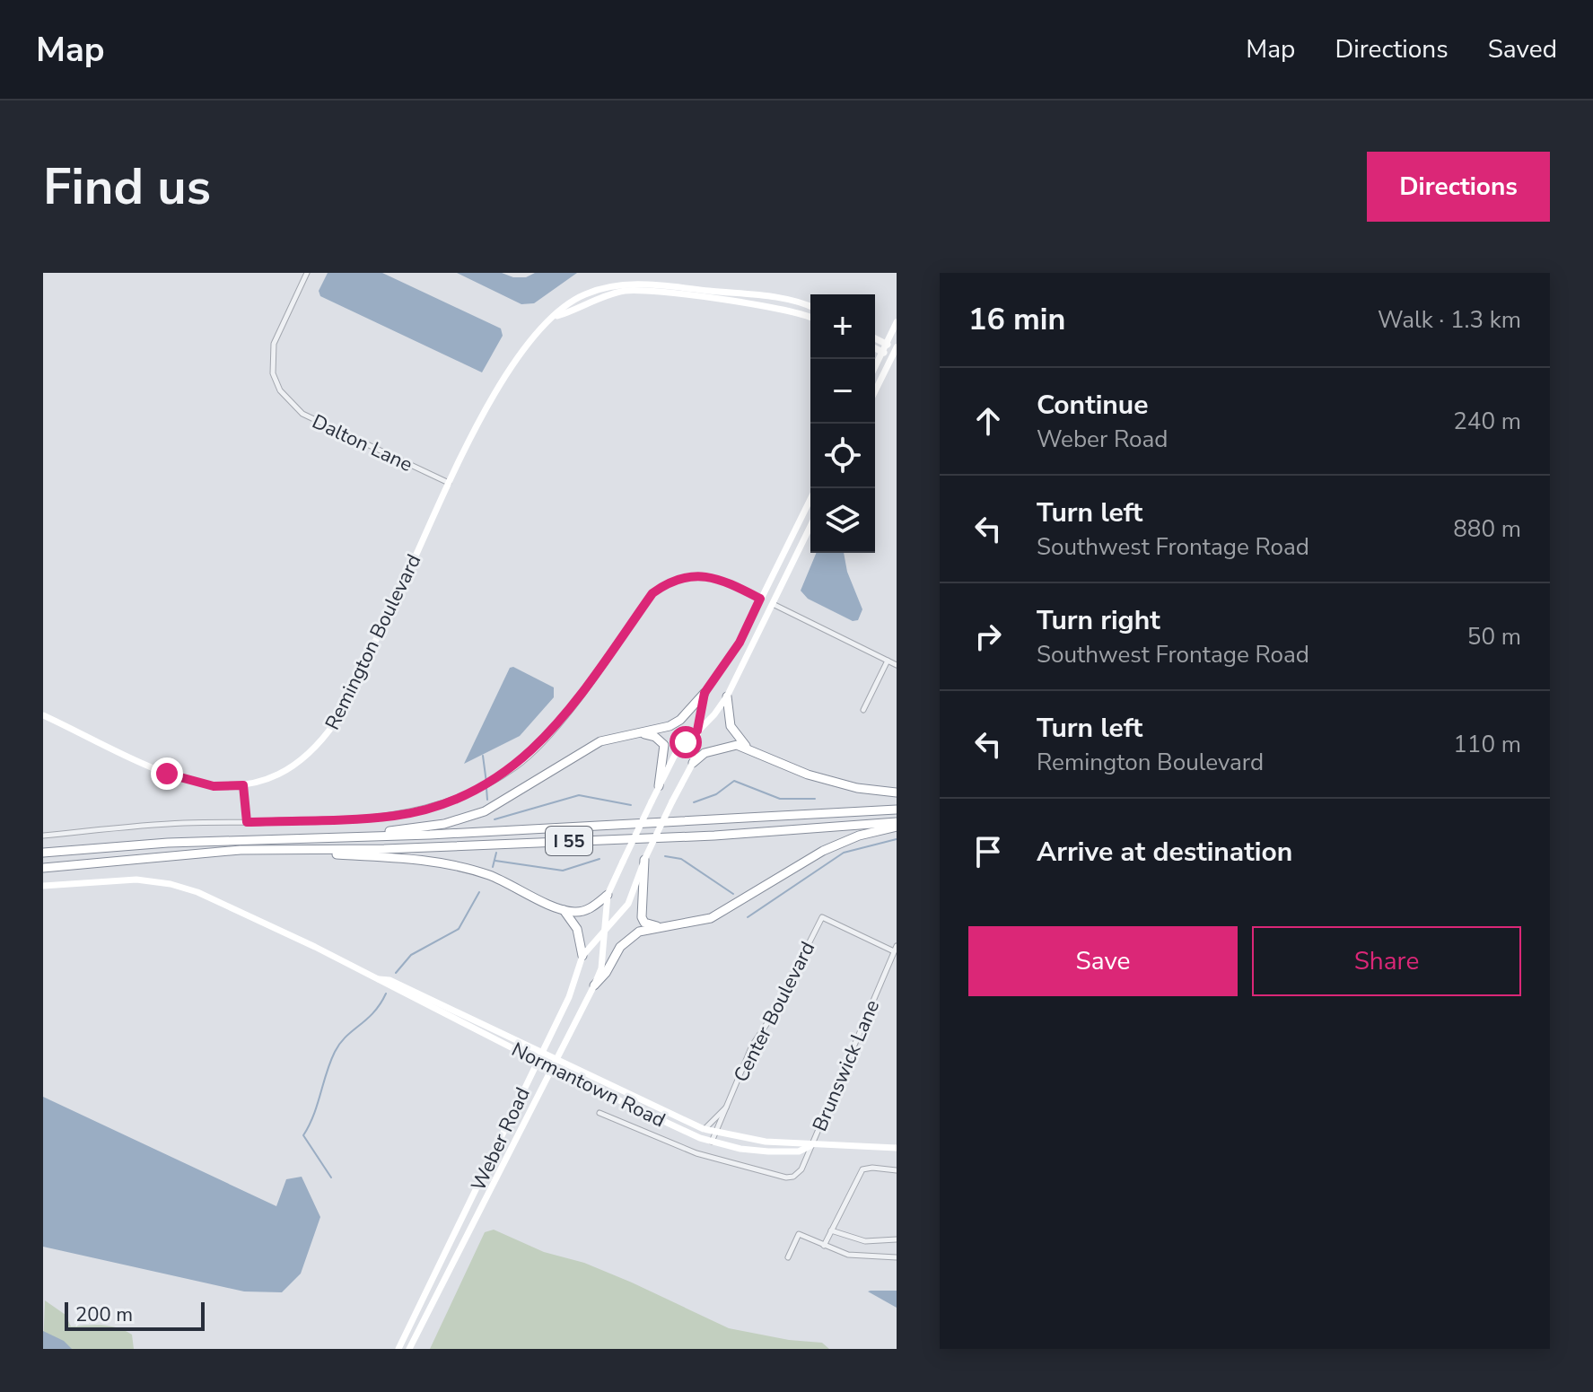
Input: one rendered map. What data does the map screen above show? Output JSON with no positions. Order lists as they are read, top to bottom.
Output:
{
  "streets": {
    "highway": ["I 55"],
    "street": [
      "Dalton Lane",
      "Remington Boulevard",
      "Center Boulevard",
      "Brunswick Lane",
      "Normantown Road",
      "Weber Road"
    ]
  },
  "crossings": [
    ["Dalton Lane", "Remington Boulevard"],
    ["Center Boulevard", "Brunswick Lane"],
    ["Center Boulevard", "Normantown Road"],
    ["Brunswick Lane", "Normantown Road"],
    ["Normantown Road", "Weber Road"]
  ],
  "scale_bar": "200 m",
  "page": {
    "header": "Map",
    "nav": ["Map", "Directions", "Saved"],
    "buttons": [
      "Directions",
      ["Save", "Share"]
    ],
    "title": "Find us",
    "heading": ["16 min", "Walk · 1.3 km"],
    "map_buttons": ["+", "−"],
    "list": [
      ["Continue", "Weber Road", "240 m"],
      ["Turn left", "Southwest Frontage Road", "880 m"],
      ["Turn right", "Southwest Frontage Road", "50 m"],
      ["Turn left", "Remington Boulevard", "110 m"],
      "Arrive at destination"
    ],
    "scale": "200 m"
  }
}
